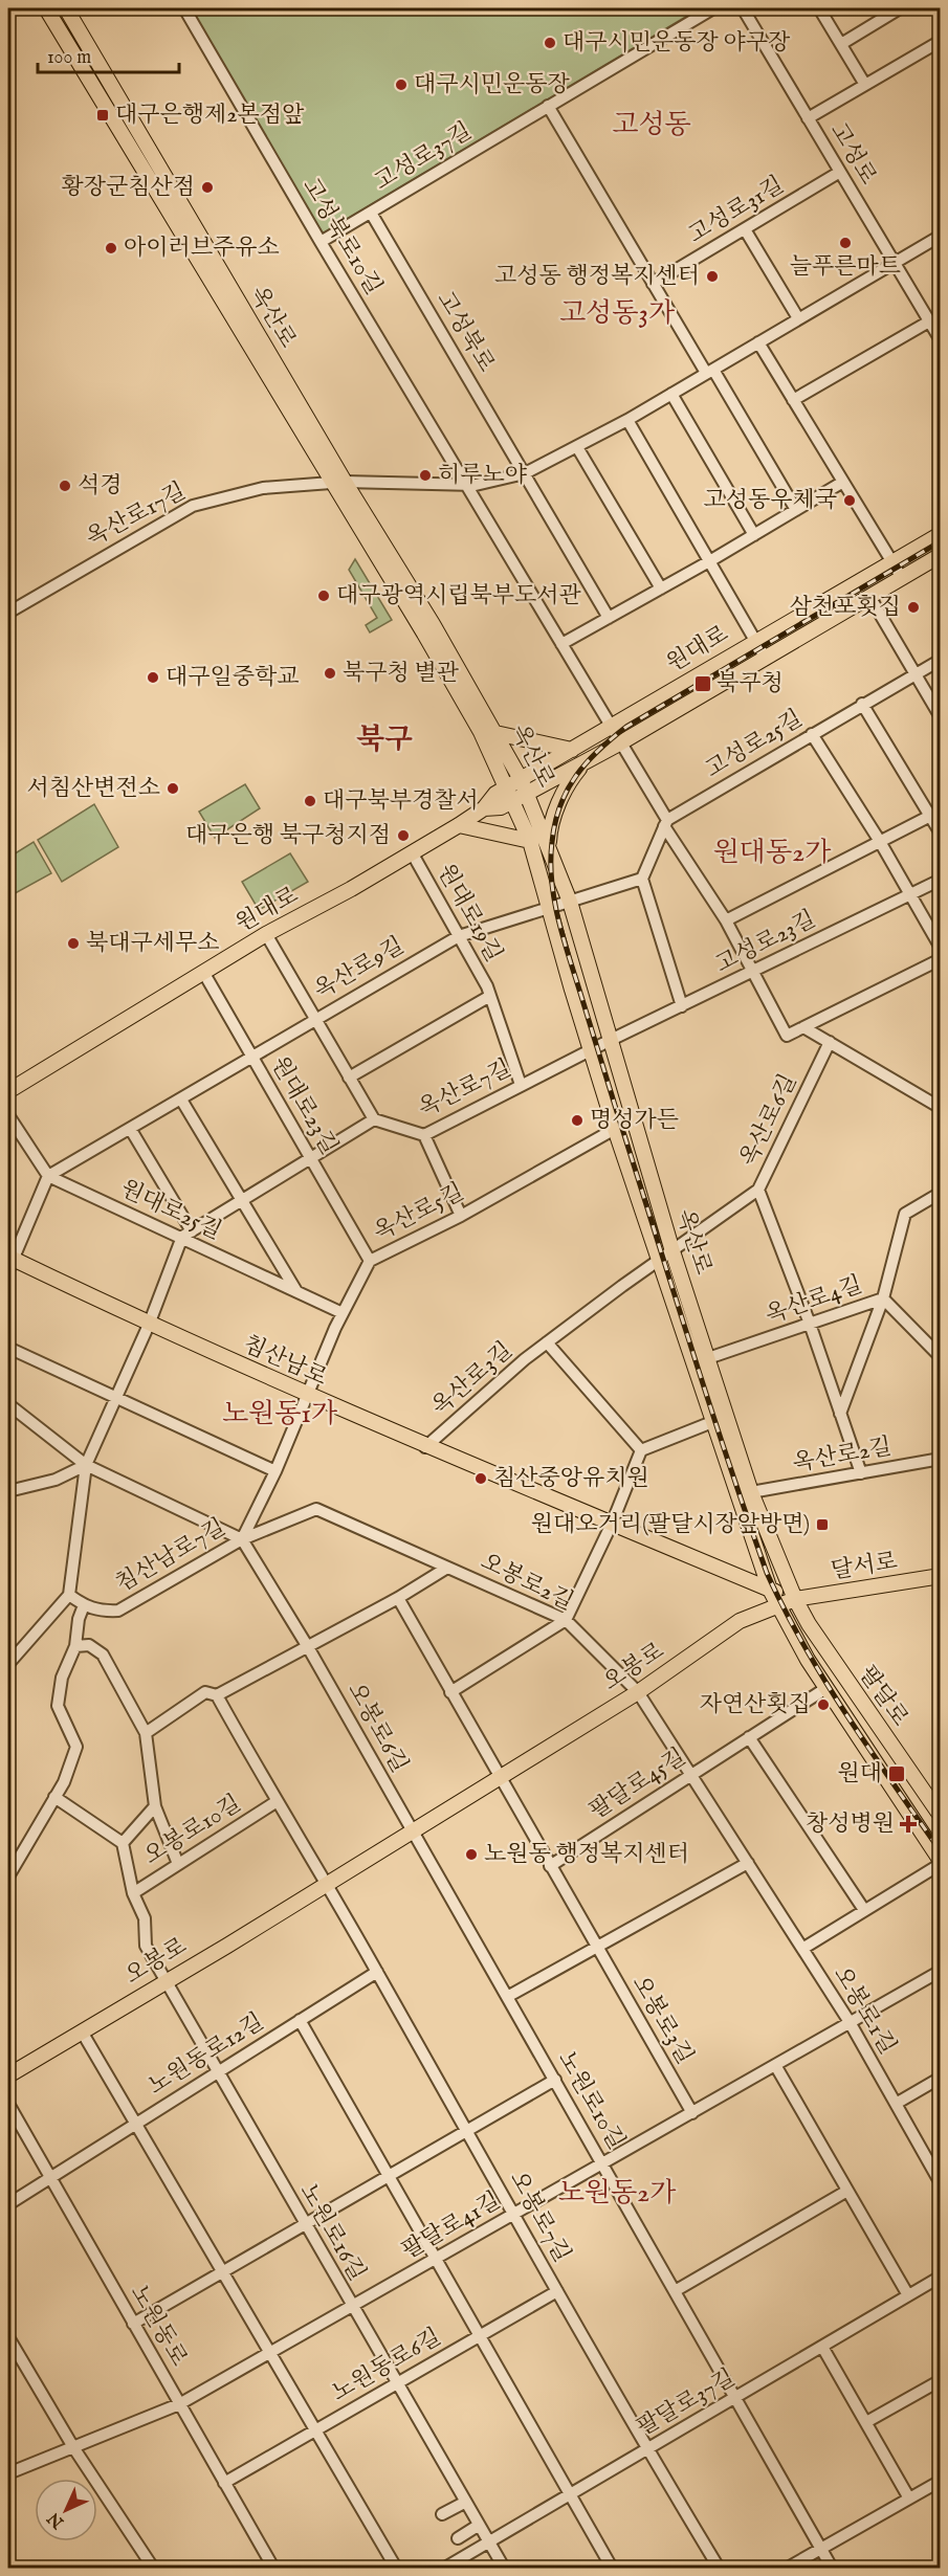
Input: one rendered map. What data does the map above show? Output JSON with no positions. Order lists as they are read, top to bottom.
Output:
{
  "streets": {
    "main road": [
      "옥산로",
      "원대로",
      "침산남로",
      "달서로",
      "오봉로",
      "팔달로"
    ],
    "street": [
      "고성로",
      "고성로37길",
      "고성로31길",
      "고성북로10길",
      "고성북로",
      "옥산로17길",
      "고성로25길",
      "원대로19길",
      "고성로23길",
      "옥산로9길",
      "옥산로7길",
      "원대로23길",
      "옥산로6길",
      "원대로25길",
      "옥산로5길",
      "옥산로4길",
      "옥산로3길",
      "옥산로2길",
      "침산남로7길",
      "오봉로2길",
      "오봉로6길",
      "팔달로45길",
      "오봉로10길",
      "오봉로1길",
      "오봉로3길",
      "노원동로12길",
      "노원로10길",
      "오봉로7길",
      "팔달로41길",
      "노원로16길",
      "노원동로",
      "노원동로6길",
      "팔달로37길"
    ]
  },
  "crossings": [
    ["고성로", "고성로31길"],
    ["고성로37길", "고성북로10길"],
    ["고성로37길", "고성북로"],
    ["옥산로", "옥산로17길"],
    ["옥산로", "원대로"],
    ["옥산로", "고성로23길"],
    ["옥산로", "옥산로9길"],
    ["옥산로", "옥산로7길"],
    ["옥산로", "옥산로6길"],
    ["옥산로", "옥산로4길"],
    ["옥산로", "침산남로"],
    ["옥산로", "옥산로3길"],
    ["옥산로", "옥산로2길"],
    ["옥산로", "달서로"],
    ["옥산로", "오봉로"],
    ["옥산로", "팔달로"],
    ["원대로", "원대로19길"],
    ["원대로", "원대로23길"],
    ["원대로19길", "옥산로9길"],
    ["원대로19길", "옥산로7길"],
    ["고성로23길", "옥산로7길"],
    ["옥산로9길", "원대로23길"],
    ["옥산로9길", "원대로25길"],
    ["원대로23길", "옥산로5길"],
    ["옥산로6길", "옥산로3길"],
    ["원대로25길", "옥산로5길"],
    ["옥산로5길", "침산남로"],
    ["옥산로5길", "침산남로7길"],
    ["침산남로", "옥산로3길"],
    ["침산남로", "침산남로7길"],
    ["침산남로", "달서로"],
    ["침산남로", "오봉로"],
    ["침산남로", "팔달로"],
    ["침산남로7길", "오봉로2길"],
    ["침산남로7길", "오봉로6길"],
    ["달서로", "오봉로"],
    ["달서로", "팔달로"],
    ["오봉로2길", "오봉로"],
    ["오봉로2길", "오봉로6길"],
    ["오봉로2길", "오봉로1길"],
    ["오봉로", "팔달로"],
    ["오봉로", "오봉로6길"],
    ["오봉로", "오봉로10길"],
    ["오봉로", "오봉로1길"],
    ["오봉로", "오봉로3길"],
    ["오봉로", "노원로10길"],
    ["오봉로", "오봉로7길"],
    ["오봉로", "노원로16길"],
    ["오봉로6길", "노원로10길"],
    ["팔달로45길", "오봉로1길"],
    ["팔달로45길", "오봉로3길"],
    ["오봉로10길", "노원로16길"],
    ["오봉로1길", "팔달로41길"],
    ["오봉로3길", "팔달로41길"],
    ["노원동로12길", "오봉로7길"],
    ["노원동로12길", "팔달로41길"],
    ["노원동로12길", "노원로16길"],
    ["노원동로12길", "노원동로"],
    ["노원동로12길", "노원동로6길"],
    ["노원로10길", "팔달로41길"],
    ["노원로10길", "팔달로37길"],
    ["오봉로7길", "팔달로41길"],
    ["오봉로7길", "노원동로6길"],
    ["오봉로7길", "팔달로37길"],
    ["팔달로41길", "노원로16길"],
    ["팔달로41길", "노원동로"],
    ["노원로16길", "노원동로6길"],
    ["노원로16길", "팔달로37길"],
    ["노원동로", "노원동로6길"],
    ["노원동로6길", "팔달로37길"]
  ],
  "districts": [
    "고성동",
    "고성동3가",
    "북구",
    "원대동2가",
    "노원동1가",
    "노원동2가"
  ],
  "places": {
    "other": [
      "대구시민운동장 야구장",
      "대구시민운동장",
      "황장군침산점",
      "늘푸른마트",
      "아이러브주유소",
      "고성동 행정복지센터",
      "히루노야",
      "석경",
      "고성동우체국",
      "대구광역시립북부도서관",
      "삼천포횟집",
      "북구청 별관",
      "대구일중학교",
      "서침산변전소",
      "대구북부경찰서",
      "대구은행 북구청지점",
      "북대구세무소",
      "명성가든",
      "침산중앙유치원",
      "자연산횟집",
      "노원동 행정복지센터"
    ],
    "transit": [
      "대구은행제2본점앞",
      "북구청",
      "원대오거리(팔달시장앞방면)",
      "원대"
    ],
    "health": ["창성병원"]
  },
  "scale_bar": "100 m",
  "north": "bottom left"
}
